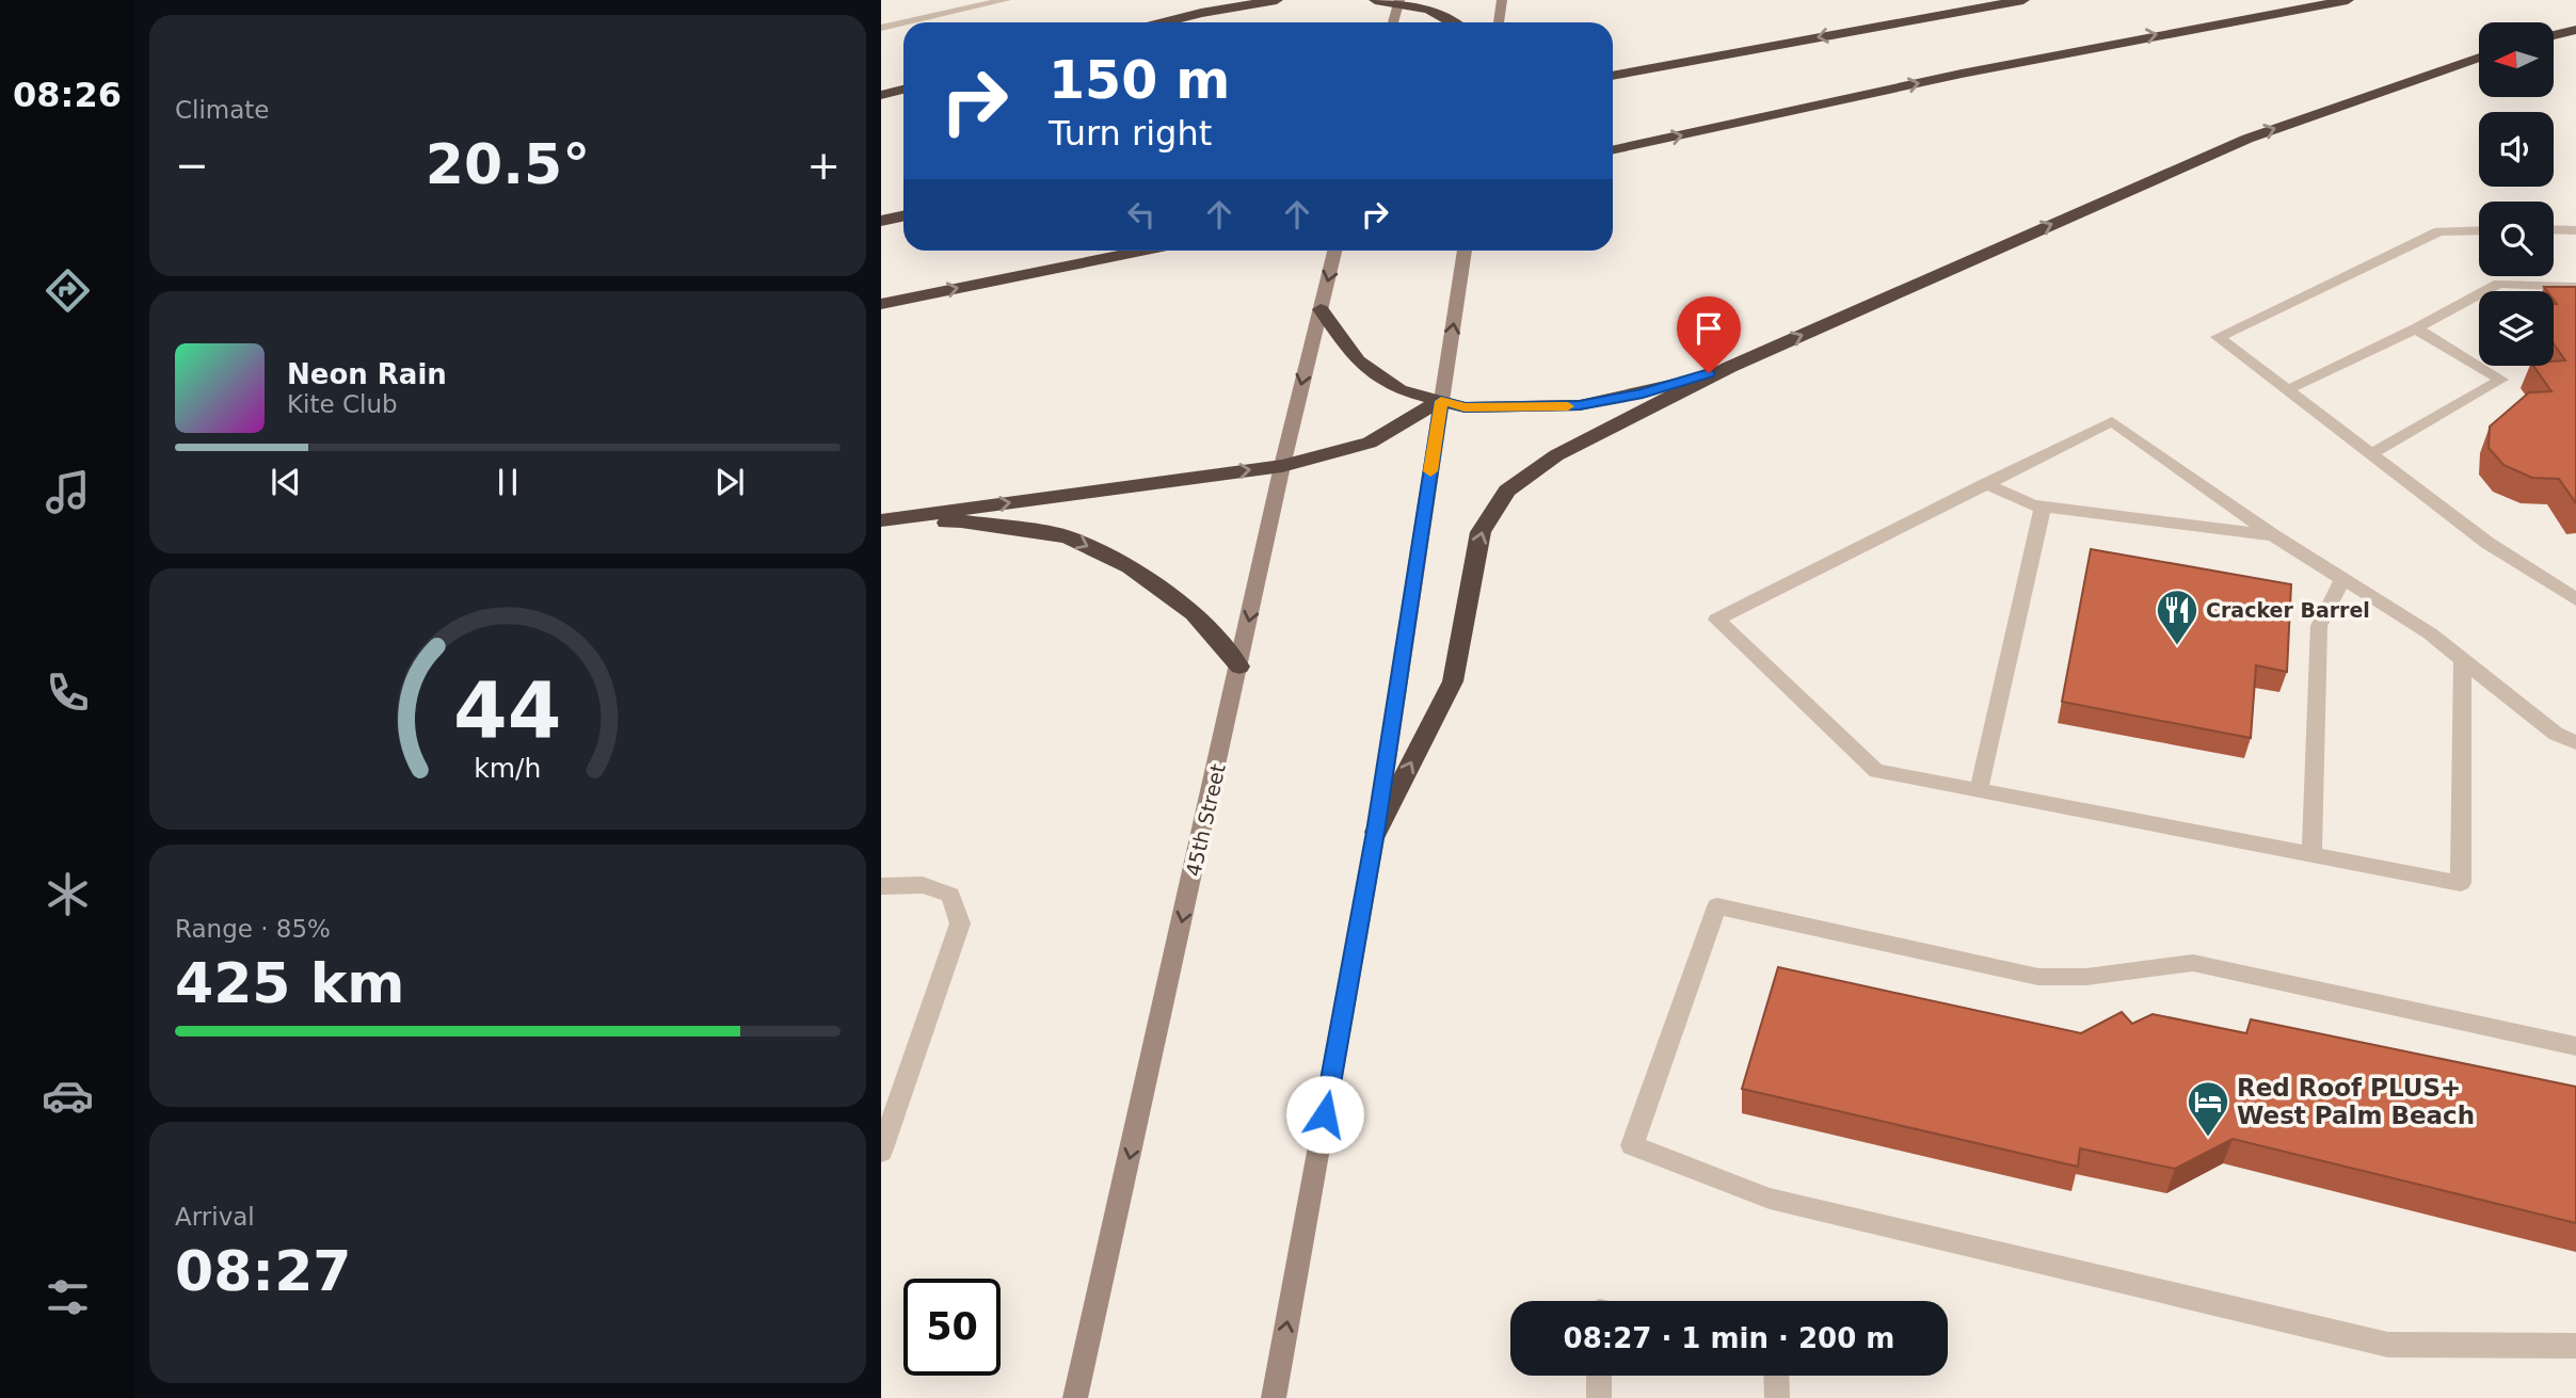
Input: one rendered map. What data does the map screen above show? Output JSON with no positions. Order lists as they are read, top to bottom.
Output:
{
  "streets": {
    "main road": ["45th Street"]
  },
  "places": {
    "restaurant": ["Cracker Barrel"],
    "hotel": ["Red Roof PLUS+ West Palm Beach"]
  },
  "north": "left",
  "page": {
    "tabs": "08:26",
    "tile": [
      "Climate",
      ["Range · 85%", "425 km"],
      ["Arrival", "08:27"]
    ],
    "turn": ["150 m", "Turn right"],
    "heat": ["−", "20.5°", "+"],
    "song": ["Neon Rain", "Kite Club"],
    "limit": "50",
    "trip": "08:27 · 1 min · 200 m",
    "gauge": ["44", "km/h"]
  }
}
